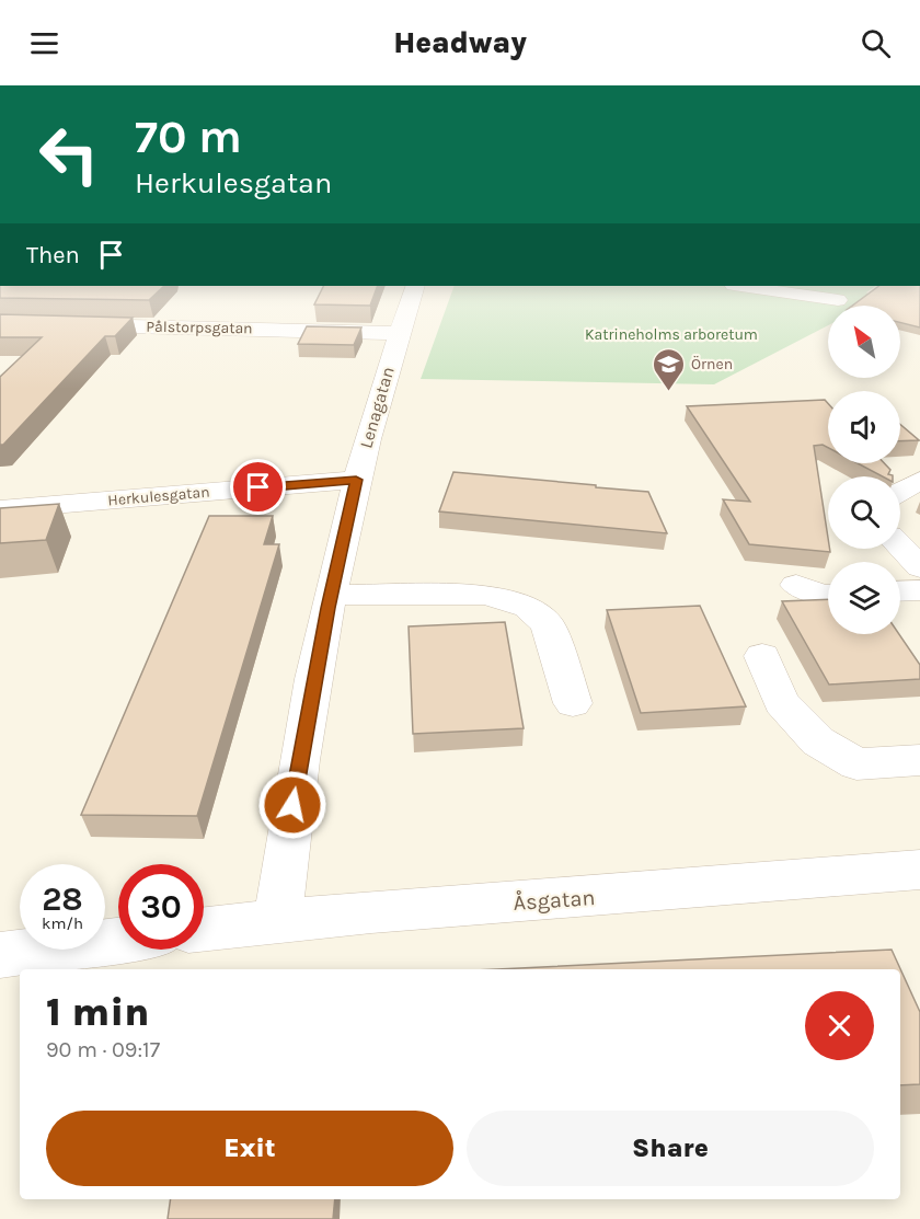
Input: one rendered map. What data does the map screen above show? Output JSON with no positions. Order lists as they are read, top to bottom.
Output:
{
  "streets": {
    "street": [
      "Pålstorpsgatan",
      "Lenagatan",
      "Herkulesgatan",
      "Åsgatan"
    ]
  },
  "crossings": [
    ["Pålstorpsgatan", "Lenagatan"],
    ["Lenagatan", "Herkulesgatan"],
    ["Lenagatan", "Åsgatan"]
  ],
  "parks": ["Katrineholms arboretum"],
  "places": {
    "school or university": ["Örnen"]
  },
  "north": "top left",
  "page": {
    "header": "Headway",
    "turn": ["70 m", "Herkulesgatan"],
    "then": "Then",
    "speed": "28 km/h",
    "limit": "30",
    "heading": ["1 min", "90 m · 09:17"],
    "buttons": ["Exit", "Share"]
  }
}
